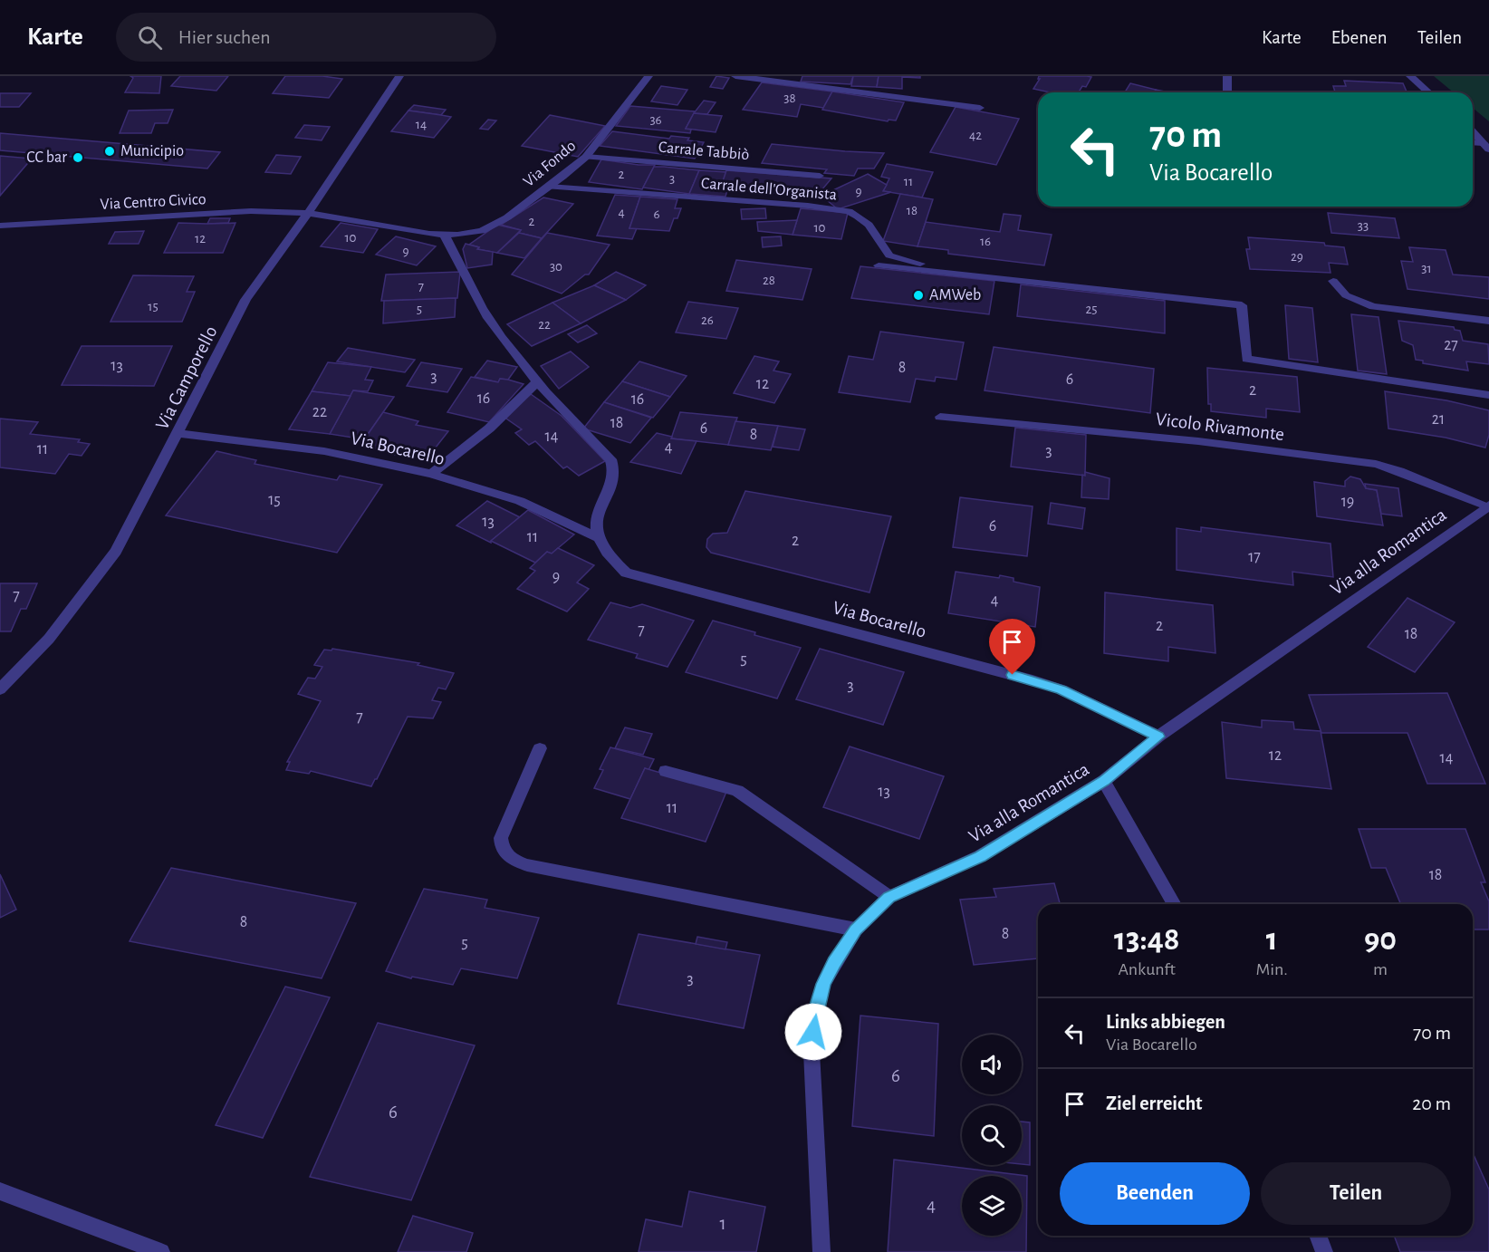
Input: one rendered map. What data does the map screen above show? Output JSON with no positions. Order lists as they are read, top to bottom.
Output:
{
  "streets": {
    "street": [
      "Carrale Tabbiò",
      "Via Fondo",
      "Carrale dell'Organista",
      "Via Centro Civico",
      "Via Camporello",
      "Vicolo Rivamonte",
      "Via Bocarello",
      "Via alla Romantica"
    ]
  },
  "crossings": [
    ["Carrale Tabbiò", "Via Fondo"],
    ["Via Fondo", "Carrale dell'Organista"],
    ["Via Fondo", "Via Centro Civico"],
    ["Via Fondo", "Via Camporello"],
    ["Via Centro Civico", "Via Camporello"],
    ["Via Camporello", "Via Bocarello"],
    ["Vicolo Rivamonte", "Via alla Romantica"],
    ["Via Bocarello", "Via alla Romantica"]
  ],
  "places": ["Municipio", "CC bar", "AMWeb"],
  "house_numbers": [
    "38",
    "36",
    "14",
    "42",
    "2",
    "3",
    "11",
    "9",
    "18",
    "4",
    "6",
    "2",
    "33",
    "10",
    "10",
    "12",
    "16",
    "9",
    "29",
    "30",
    "31",
    "28",
    "7",
    "15",
    "5",
    "25",
    "26",
    "22",
    "27",
    "13",
    "8",
    "3",
    "6",
    "12",
    "2",
    "16",
    "16",
    "22",
    "21",
    "18",
    "6",
    "8",
    "14",
    "4",
    "11",
    "3",
    "15",
    "19",
    "13",
    "6",
    "11",
    "2",
    "17",
    "9",
    "7",
    "4",
    "2",
    "7",
    "18",
    "5",
    "3",
    "7",
    "12",
    "14",
    "13",
    "11",
    "18",
    "8",
    "8",
    "5",
    "3",
    "6",
    "6",
    "4",
    "1"
  ],
  "page": {
    "header": "Karte",
    "search": "Hier suchen",
    "nav": ["Karte", "Ebenen", "Teilen"],
    "turn": ["70 m", "Via Bocarello"],
    "eta": [
      "13:48",
      "Ankunft",
      "1",
      "Min.",
      "90",
      "m"
    ],
    "list": [
      {
        "name": "Links abbiegen",
        "note": "Via Bocarello",
        "value": "70 m"
      },
      {
        "name": "Ziel erreicht",
        "value": "20 m"
      }
    ],
    "buttons": ["Beenden", "Teilen"]
  }
}
